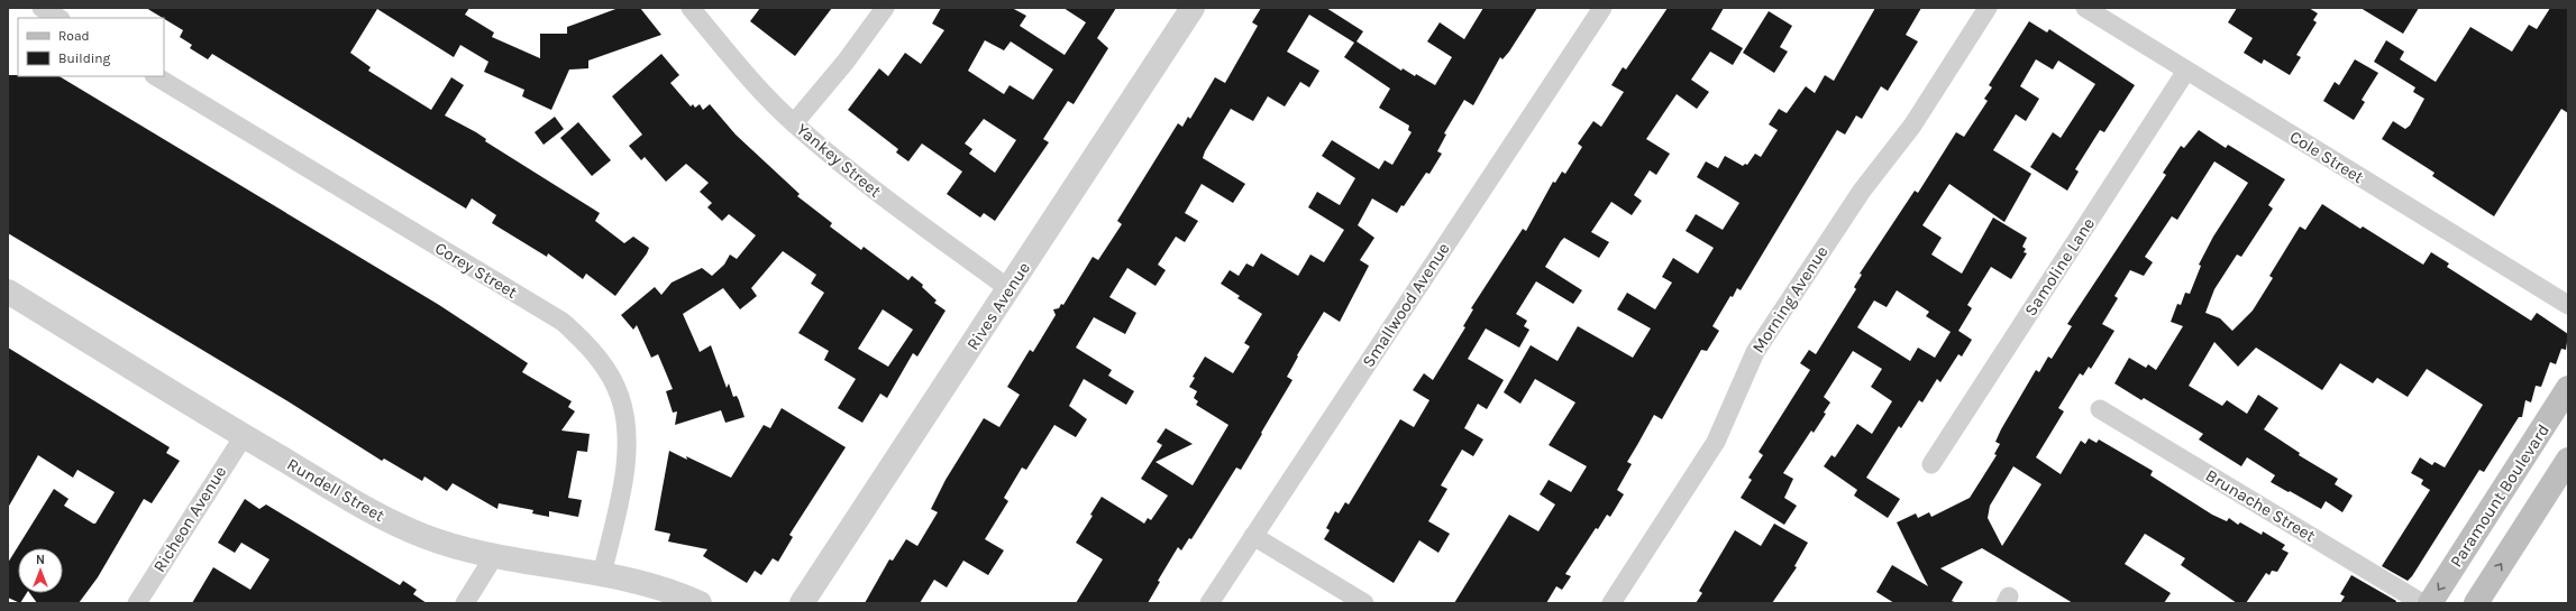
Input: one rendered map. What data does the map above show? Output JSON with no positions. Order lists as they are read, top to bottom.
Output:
{
  "streets": {
    "main road": ["Paramount Boulevard"],
    "street": [
      "Cole Street",
      "Yankey Street",
      "Samoline Lane",
      "Corey Street",
      "Morning Avenue",
      "Smallwood Avenue",
      "Rives Avenue",
      "Rundell Street",
      "Brunache Street",
      "Richeon Avenue"
    ]
  },
  "crossings": [
    ["Cole Street", "Samoline Lane"],
    ["Yankey Street", "Rives Avenue"],
    ["Corey Street", "Rundell Street"],
    ["Rundell Street", "Richeon Avenue"]
  ],
  "legend": ["Road", "Building"],
  "north": "top"
}
